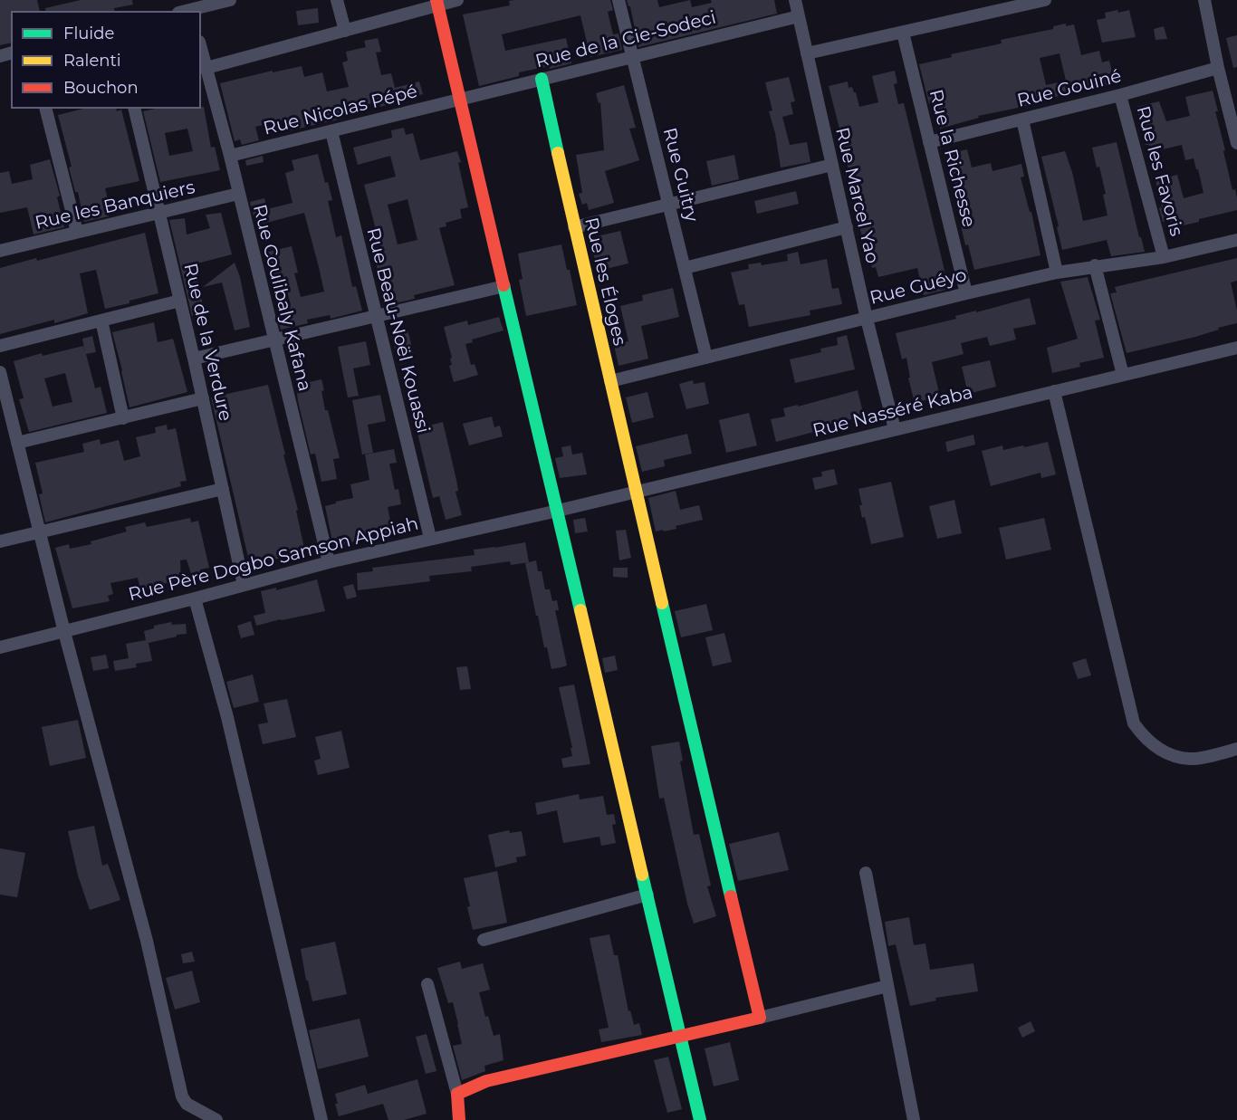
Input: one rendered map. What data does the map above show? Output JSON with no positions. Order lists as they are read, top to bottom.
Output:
{
  "streets": {
    "street": [
      "Rue de la Cie-Sodeci",
      "Rue Gouiné",
      "Rue Nicolas Pépé",
      "Rue la Richesse",
      "Rue les Favoris",
      "Rue Guitry",
      "Rue Marcel Yao",
      "Rue les Banquiers",
      "Rue les Éloges",
      "Rue Guéyo",
      "Rue Coulibaly Kafana",
      "Rue Beau-Noël Kouassi",
      "Rue de la Verdure",
      "Rue Nasséré Kaba",
      "Rue Père Dogbo Samson Appiah"
    ]
  },
  "crossings": [
    ["Rue de la Cie-Sodeci", "Rue Nicolas Pépé"],
    ["Rue de la Cie-Sodeci", "Rue Guitry"],
    ["Rue de la Cie-Sodeci", "Rue Marcel Yao"],
    ["Rue de la Cie-Sodeci", "Rue les Éloges"],
    ["Rue Gouiné", "Rue la Richesse"],
    ["Rue Gouiné", "Rue les Favoris"],
    ["Rue Nicolas Pépé", "Rue Coulibaly Kafana"],
    ["Rue Nicolas Pépé", "Rue Beau-Noël Kouassi"],
    ["Rue la Richesse", "Rue Guéyo"],
    ["Rue les Favoris", "Rue Guéyo"],
    ["Rue Guitry", "Rue Guéyo"],
    ["Rue Marcel Yao", "Rue Guéyo"],
    ["Rue Marcel Yao", "Rue Nasséré Kaba"],
    ["Rue les Banquiers", "Rue Coulibaly Kafana"],
    ["Rue les Banquiers", "Rue de la Verdure"],
    ["Rue les Éloges", "Rue Guéyo"],
    ["Rue les Éloges", "Rue Nasséré Kaba"],
    ["Rue Coulibaly Kafana", "Rue Père Dogbo Samson Appiah"],
    ["Rue Beau-Noël Kouassi", "Rue Père Dogbo Samson Appiah"],
    ["Rue de la Verdure", "Rue Père Dogbo Samson Appiah"],
    ["Rue Nasséré Kaba", "Rue Père Dogbo Samson Appiah"]
  ],
  "legend": ["Fluide", "Ralenti", "Bouchon"]
}
